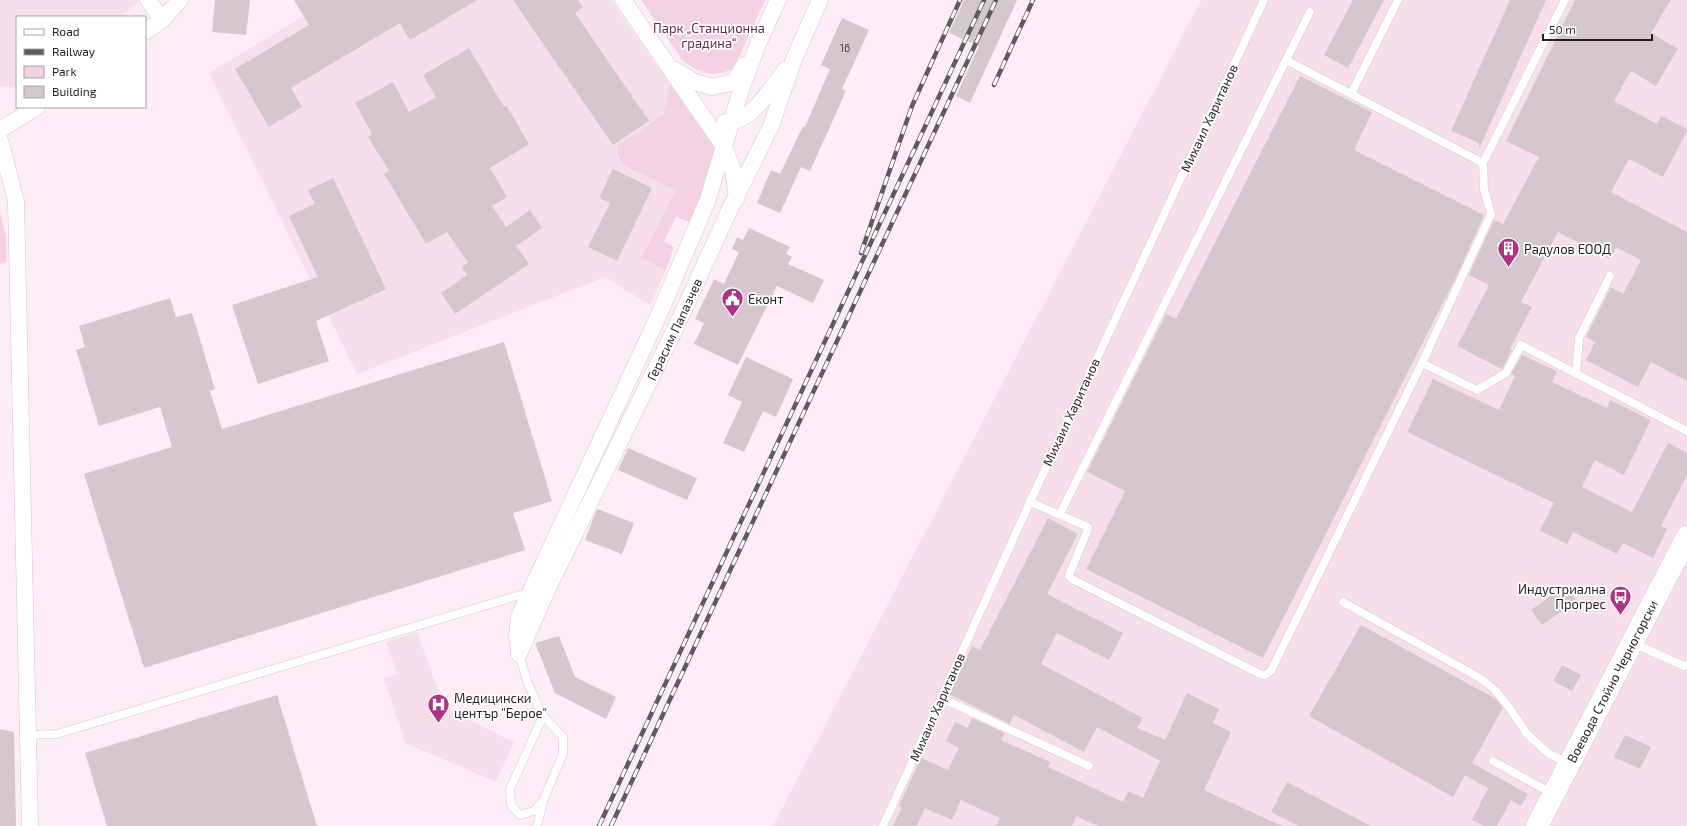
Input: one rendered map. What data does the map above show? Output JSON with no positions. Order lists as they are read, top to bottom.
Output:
{
  "streets": {
    "street": ["Герасим Папазчев", "Воевода Стойно Черногорски"],
    "lane": ["Михаил Хаританов"]
  },
  "parks": ["Парк „Станционна градина“"],
  "places": {
    "building": ["Радулов ЕООД"],
    "public building": ["Еконт"],
    "bus stop": ["Индустриална Прогрес"],
    "hospital": ["Медицински център \"Берое\""]
  },
  "house_numbers": ["16"],
  "legend": [
    "Road",
    "Railway",
    "Park",
    "Building"
  ],
  "scale_bar": "50 m"
}
